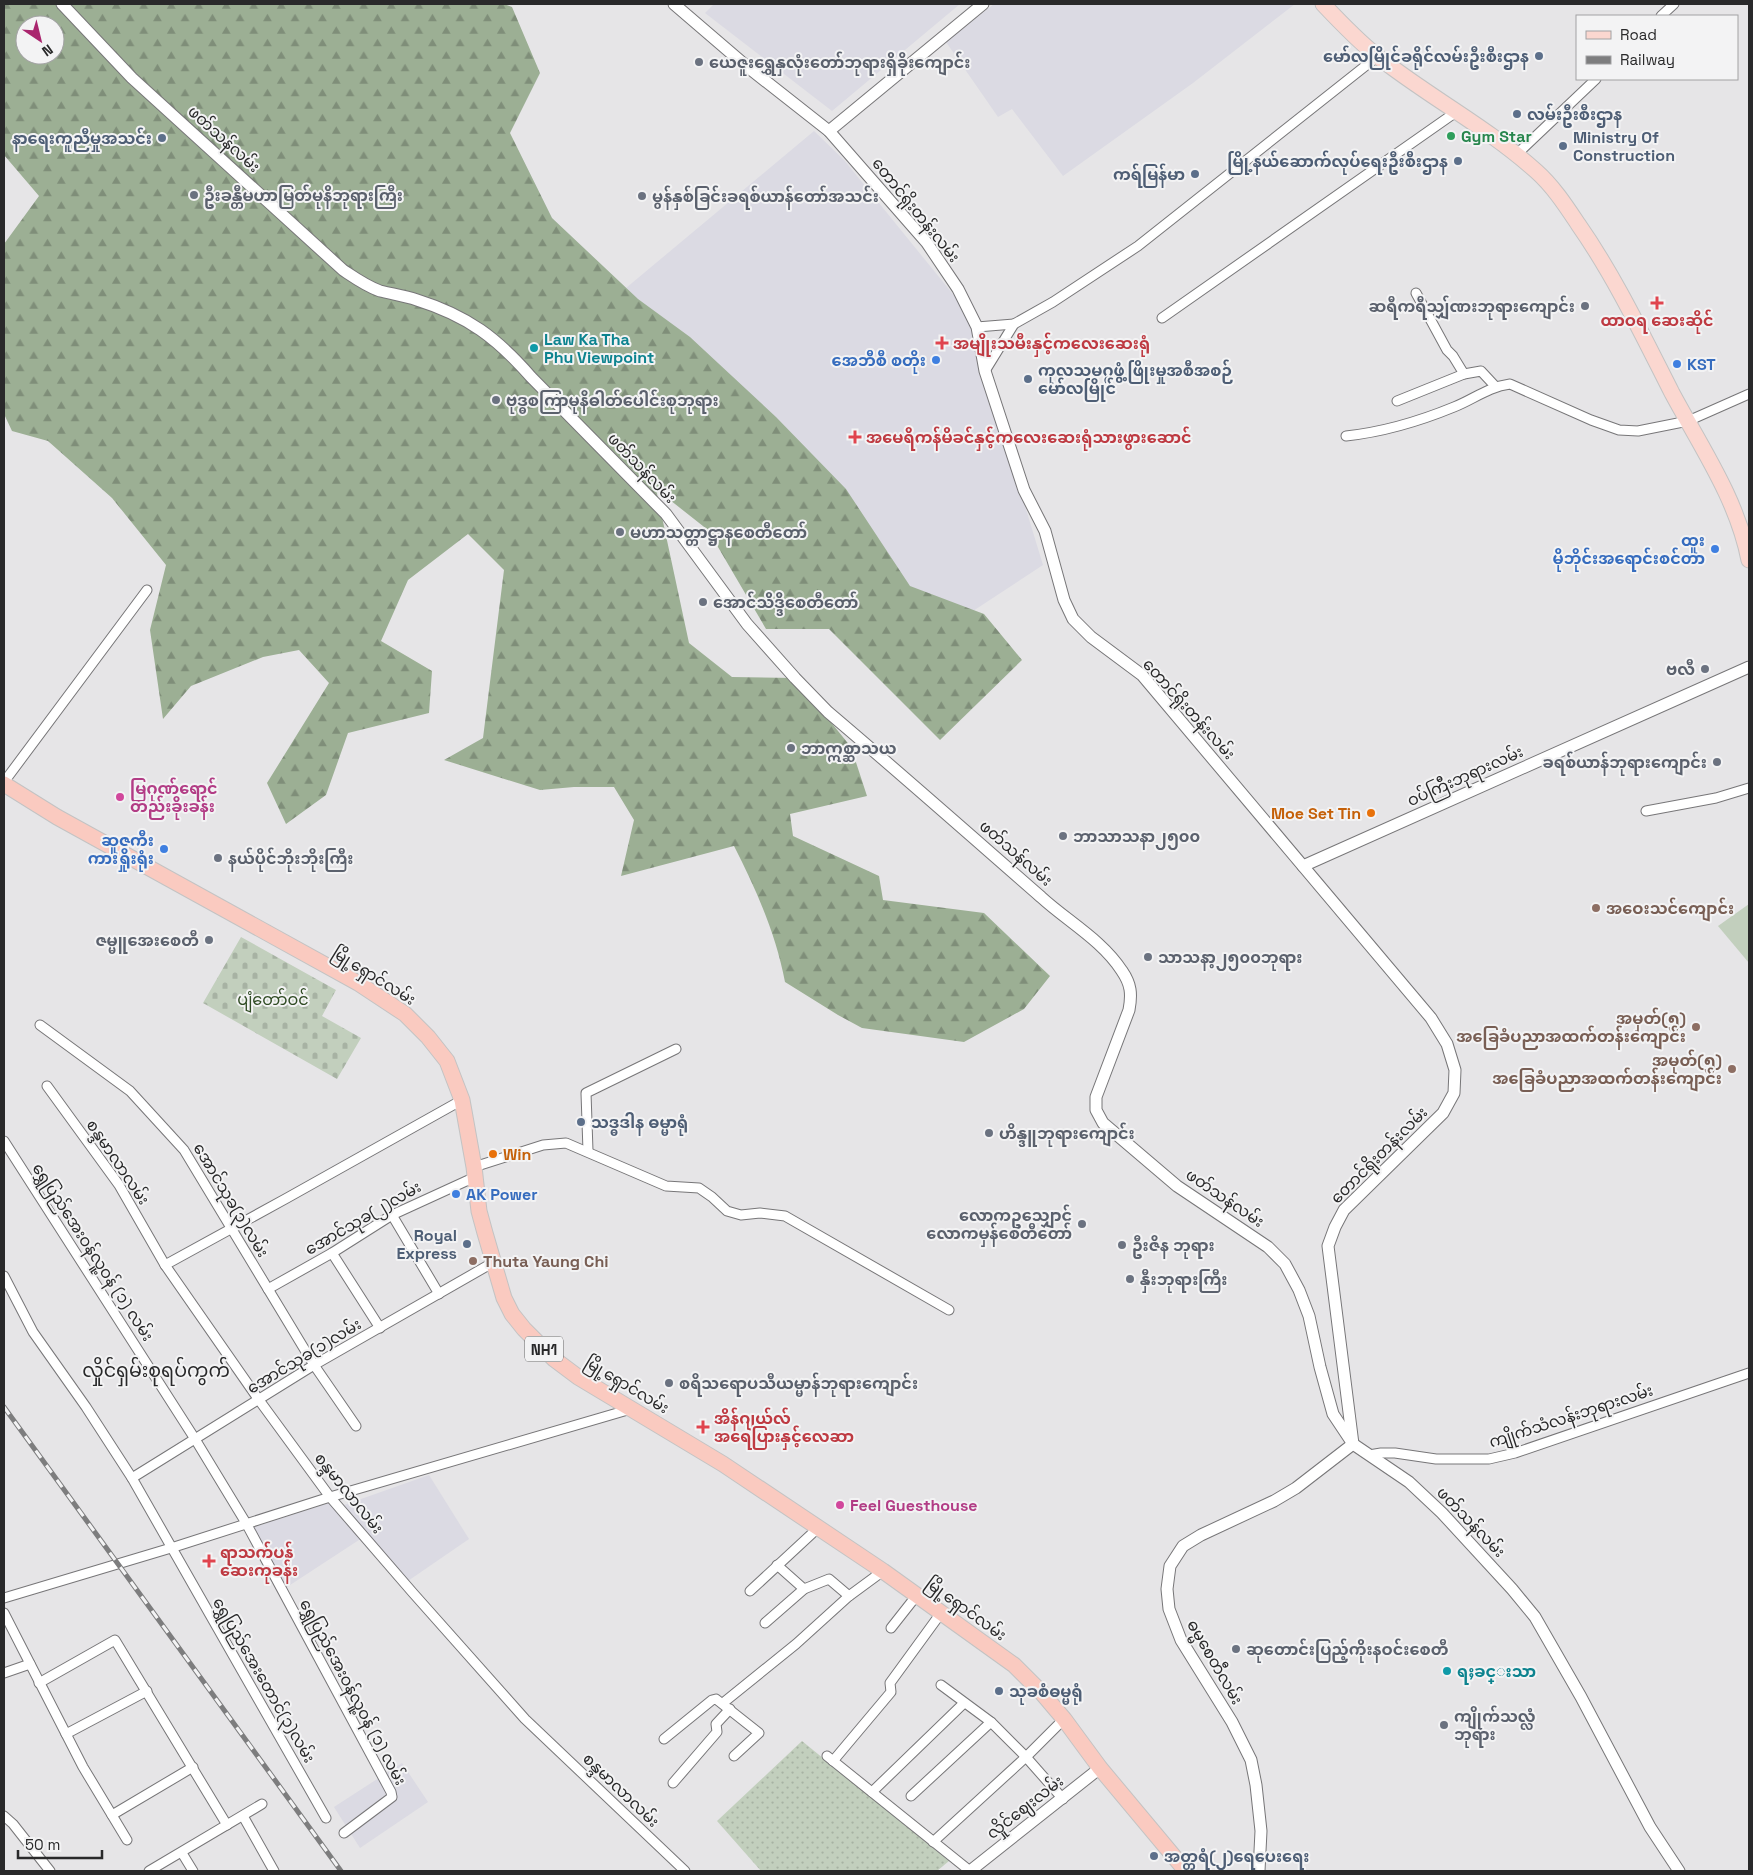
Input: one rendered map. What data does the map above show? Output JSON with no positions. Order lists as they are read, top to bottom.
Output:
{
  "streets": {
    "highway": ["မြို့ရှောင်လမ်း", "NH1"],
    "street": [
      "ဖတ်သန်လမ်း",
      "တောင်ရိုးတန်းလမ်း",
      "ဝပ်ကြီးဘုရားလမ်း",
      "စန္ဒမာလာလမ်း",
      "အောင်သုခ(၃)လမ်း",
      "အောင်သုခ(၂)လမ်း",
      "ရွှေပြည်အေးဝန်လူ့ဝန် (၁) လမ်း",
      "အောင်သုခ(၁)လမ်း",
      "ကျိုက်သံလန်းဘုရားလမ်း",
      "ဓမ္မစေတီလမ်း",
      "ရွှေပြည်အေးတောင်(၃)လမ်း",
      "လှိုင်ဈေးလမ်း"
    ]
  },
  "crossings": [
    ["ဖတ်သန်လမ်း", "တောင်ရိုးတန်းလမ်း"],
    ["ဖတ်သန်လမ်း", "ကျိုက်သံလန်းဘုရားလမ်း"],
    ["ဖတ်သန်လမ်း", "ဓမ္မစေတီလမ်း"],
    ["တောင်ရိုးတန်းလမ်း", "ဝပ်ကြီးဘုရားလမ်း"],
    ["တောင်ရိုးတန်းလမ်း", "ဓမ္မစေတီလမ်း"],
    ["မြို့ရှောင်လမ်း", "အောင်သုခ(၂)လမ်း"],
    ["မြို့ရှောင်လမ်း", "အောင်သုခ(၁)လမ်း"],
    ["မြို့ရှောင်လမ်း", "လှိုင်ဈေးလမ်း"],
    ["စန္ဒမာလာလမ်း", "အောင်သုခ(၁)လမ်း"],
    ["အောင်သုခ(၃)လမ်း", "အောင်သုခ(၂)လမ်း"],
    ["အောင်သုခ(၃)လမ်း", "အောင်သုခ(၁)လမ်း"],
    ["ရွှေပြည်အေးဝန်လူ့ဝန် (၁) လမ်း", "အောင်သုခ(၁)လမ်း"],
    ["အောင်သုခ(၁)လမ်း", "ရွှေပြည်အေးတောင်(၃)လမ်း"]
  ],
  "districts": ["လှိုင်ရှမ်းစုရပ်ကွက်"],
  "parks": ["ပျံတော်ဝင်"],
  "places": {
    "other": [
      "မော်လမြိုင်ခရိုင်လမ်းဦးစီးဌာန",
      "ယေဇူးရွှေနှလုံးတော်ဘုရားရှိခိုးကျောင်း",
      "လမ်းဦးစီးဌာန",
      "Gym Star",
      "နာရေးကူညီမှုအသင်း",
      "Ministry Of Construction",
      "မြို့နယ်ဆောက်လုပ်ရေးဦးစီးဌာန",
      "ကရ်မြန်မာ",
      "ဦးခန္တီမဟာမြတ်မုနိဘုရားကြီး",
      "မွန်နှစ်ခြင်းခရစ်ယာန်တော်အသင်း",
      "ဆရီကရီသျှ်ဏးဘုရားကျောင်း",
      "Law Ka Tha Phu Viewpoint",
      "အေဘီစီ စတိုး",
      "KST",
      "ကုလသမဂ္ဂဖွံ့ဖြိုးမှုအစီအစဉ် မော်လမြိုင်",
      "ဗုဒ္ဓစကြာမုနိဓါတ်ပေါင်းစုဘုရား",
      "မဟာသတ္တာဋ္ဌာနစေတီတော်",
      "ထူး မိုဘိုင်းအရောင်းစင်တာ",
      "အောင်သိဒ္ဒိစေတီတော်",
      "ဗလီ",
      "ဘာဣစ္ဆာသယ",
      "ခရစ်ယာန်ဘုရားကျောင်း",
      "မြဂုဏ်ရောင် တည်းခိုးခန်း",
      "Moe Set Tin",
      "ဘာသာသနာ၂၅၀၀",
      "ဆူဇူကီး ကားရှိုးရုံး",
      "နယ်ပိုင်ဘိုးဘိုးကြီး",
      "အဝေးသင်ကျောင်း",
      "ဇမ္မူအေးစေတီ",
      "သာသနာ့၂၅၀၀ဘုရား",
      "အမှတ်(၅) အခြေခံပညာအထက်တန်းကျောင်း",
      "အမုတ်(၅) အခြေခံပညာအထက်တန်းကျောင်း",
      "သဒ္ဓဒါန ဓမ္မာရုံ",
      "ဟိန္ဒူဘုရားကျောင်း",
      "Win",
      "AK Power",
      "လောကဥသျှောင် လောကမှန်စေတီတော်",
      "Royal Express",
      "ဦးဇိန ဘုရား",
      "Thuta Yaung Chi",
      "နှီးဘုရားကြီး",
      "စရိသရောပသီယမ္မာန်ဘုရားကျောင်း",
      "Feel Guesthouse",
      "ဆုတောင်းပြည့်ကိုးနဝင်းစေတီ",
      "ရႈခင္းသာ",
      "သုခစံဓမ္မရုံ",
      "ကျိုက်သလ္လံ ဘုရား",
      "အတ္တရံ(၂)ရေပေးရေး"
    ],
    "health": [
      "ထာဝရ ဆေးဆိုင်",
      "အမျိုးသမီးနှင့်ကလေးဆေးရုံ",
      "အမေရိကန်မိခင်နှင့်ကလေးဆေးရုံသားဖွားဆောင်",
      "အိန်ဂျယ်လ် အရေပြားနှင့်လေဆာ",
      "ရာသက်ပန် ဆေးကုခန်း"
    ]
  },
  "legend": ["Road", "Railway"],
  "scale_bar": "50 m",
  "north": "bottom right"
}
